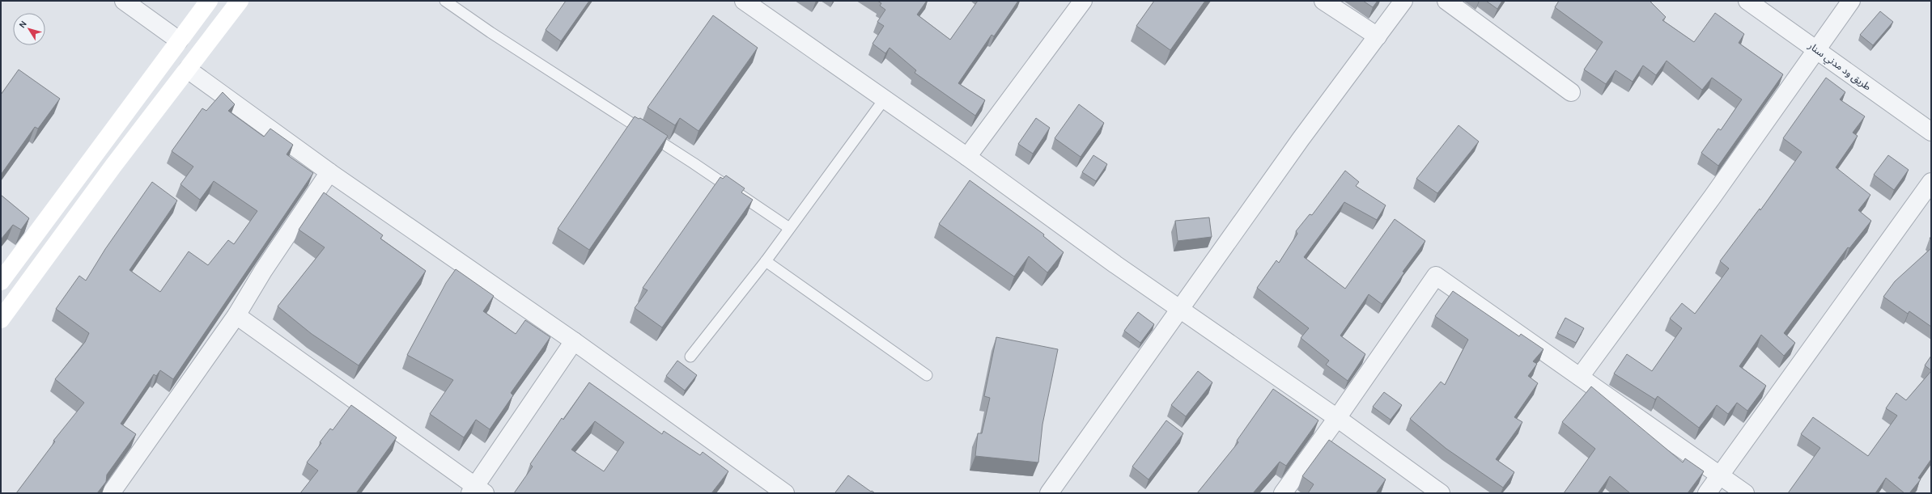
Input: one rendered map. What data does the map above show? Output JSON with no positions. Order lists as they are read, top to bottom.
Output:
{
  "streets": {
    "street": ["طريق ود مدني سنار"]
  },
  "north": "top left"
}
